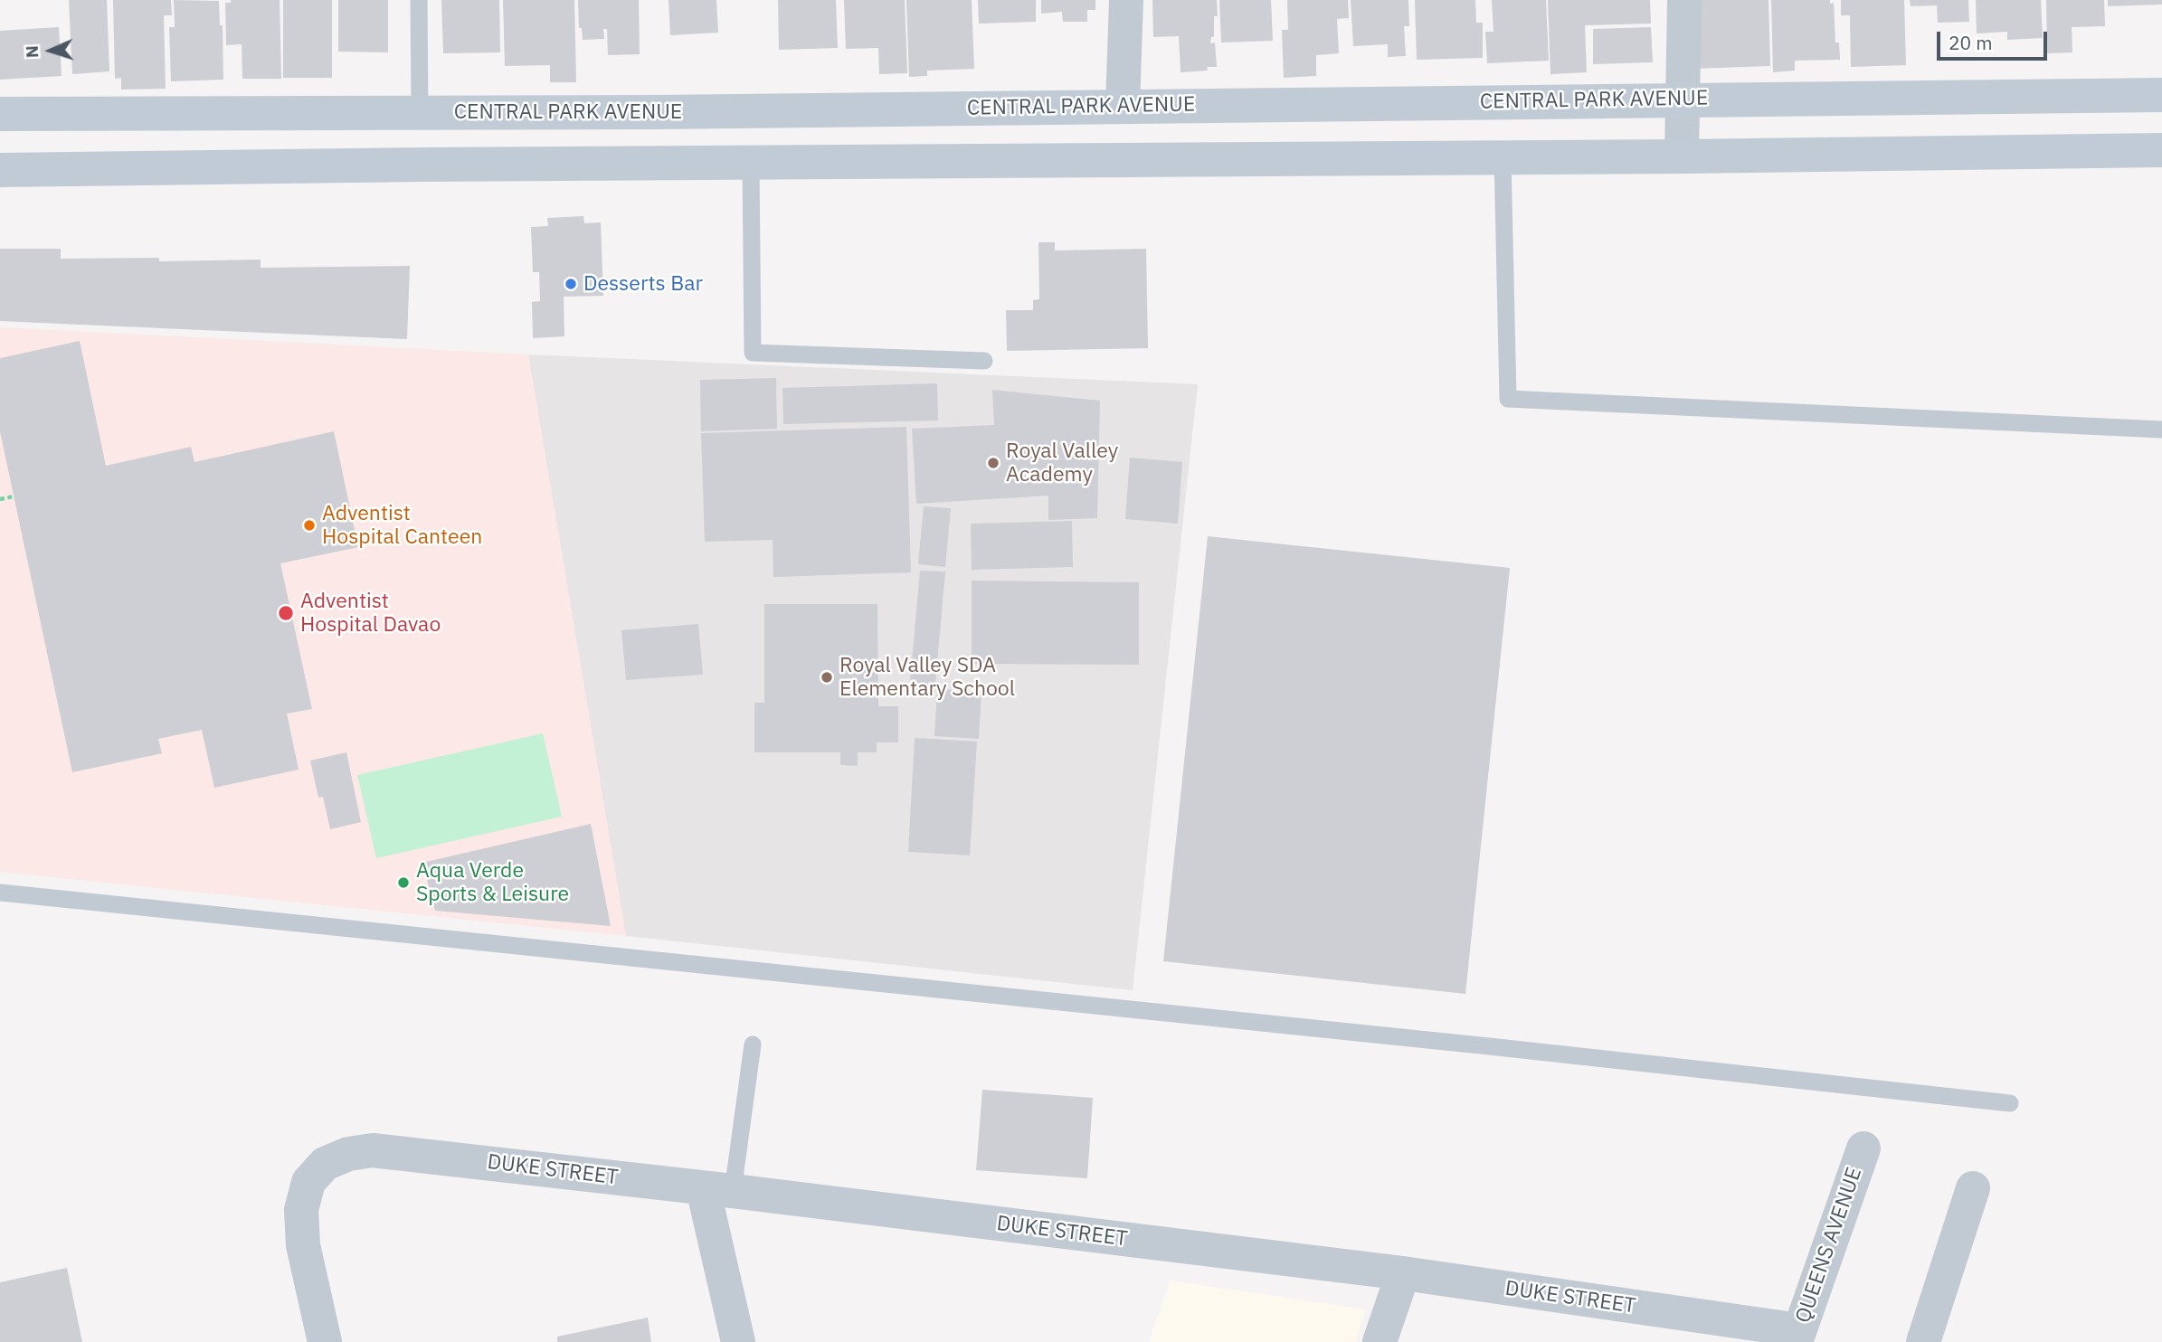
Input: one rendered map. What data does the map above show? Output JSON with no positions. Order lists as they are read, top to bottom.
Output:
{
  "streets": {
    "street": ["CENTRAL PARK AVENUE", "DUKE STREET", "QUEENS AVENUE"]
  },
  "crossings": [
    ["DUKE STREET", "QUEENS AVENUE"]
  ],
  "places": [
    "Desserts Bar",
    "Royal Valley Academy",
    "Adventist Hospital Canteen",
    "Adventist Hospital Davao",
    "Royal Valley SDA Elementary School",
    "Aqua Verde Sports & Leisure"
  ],
  "scale_bar": "20 m",
  "north": "left"
}
